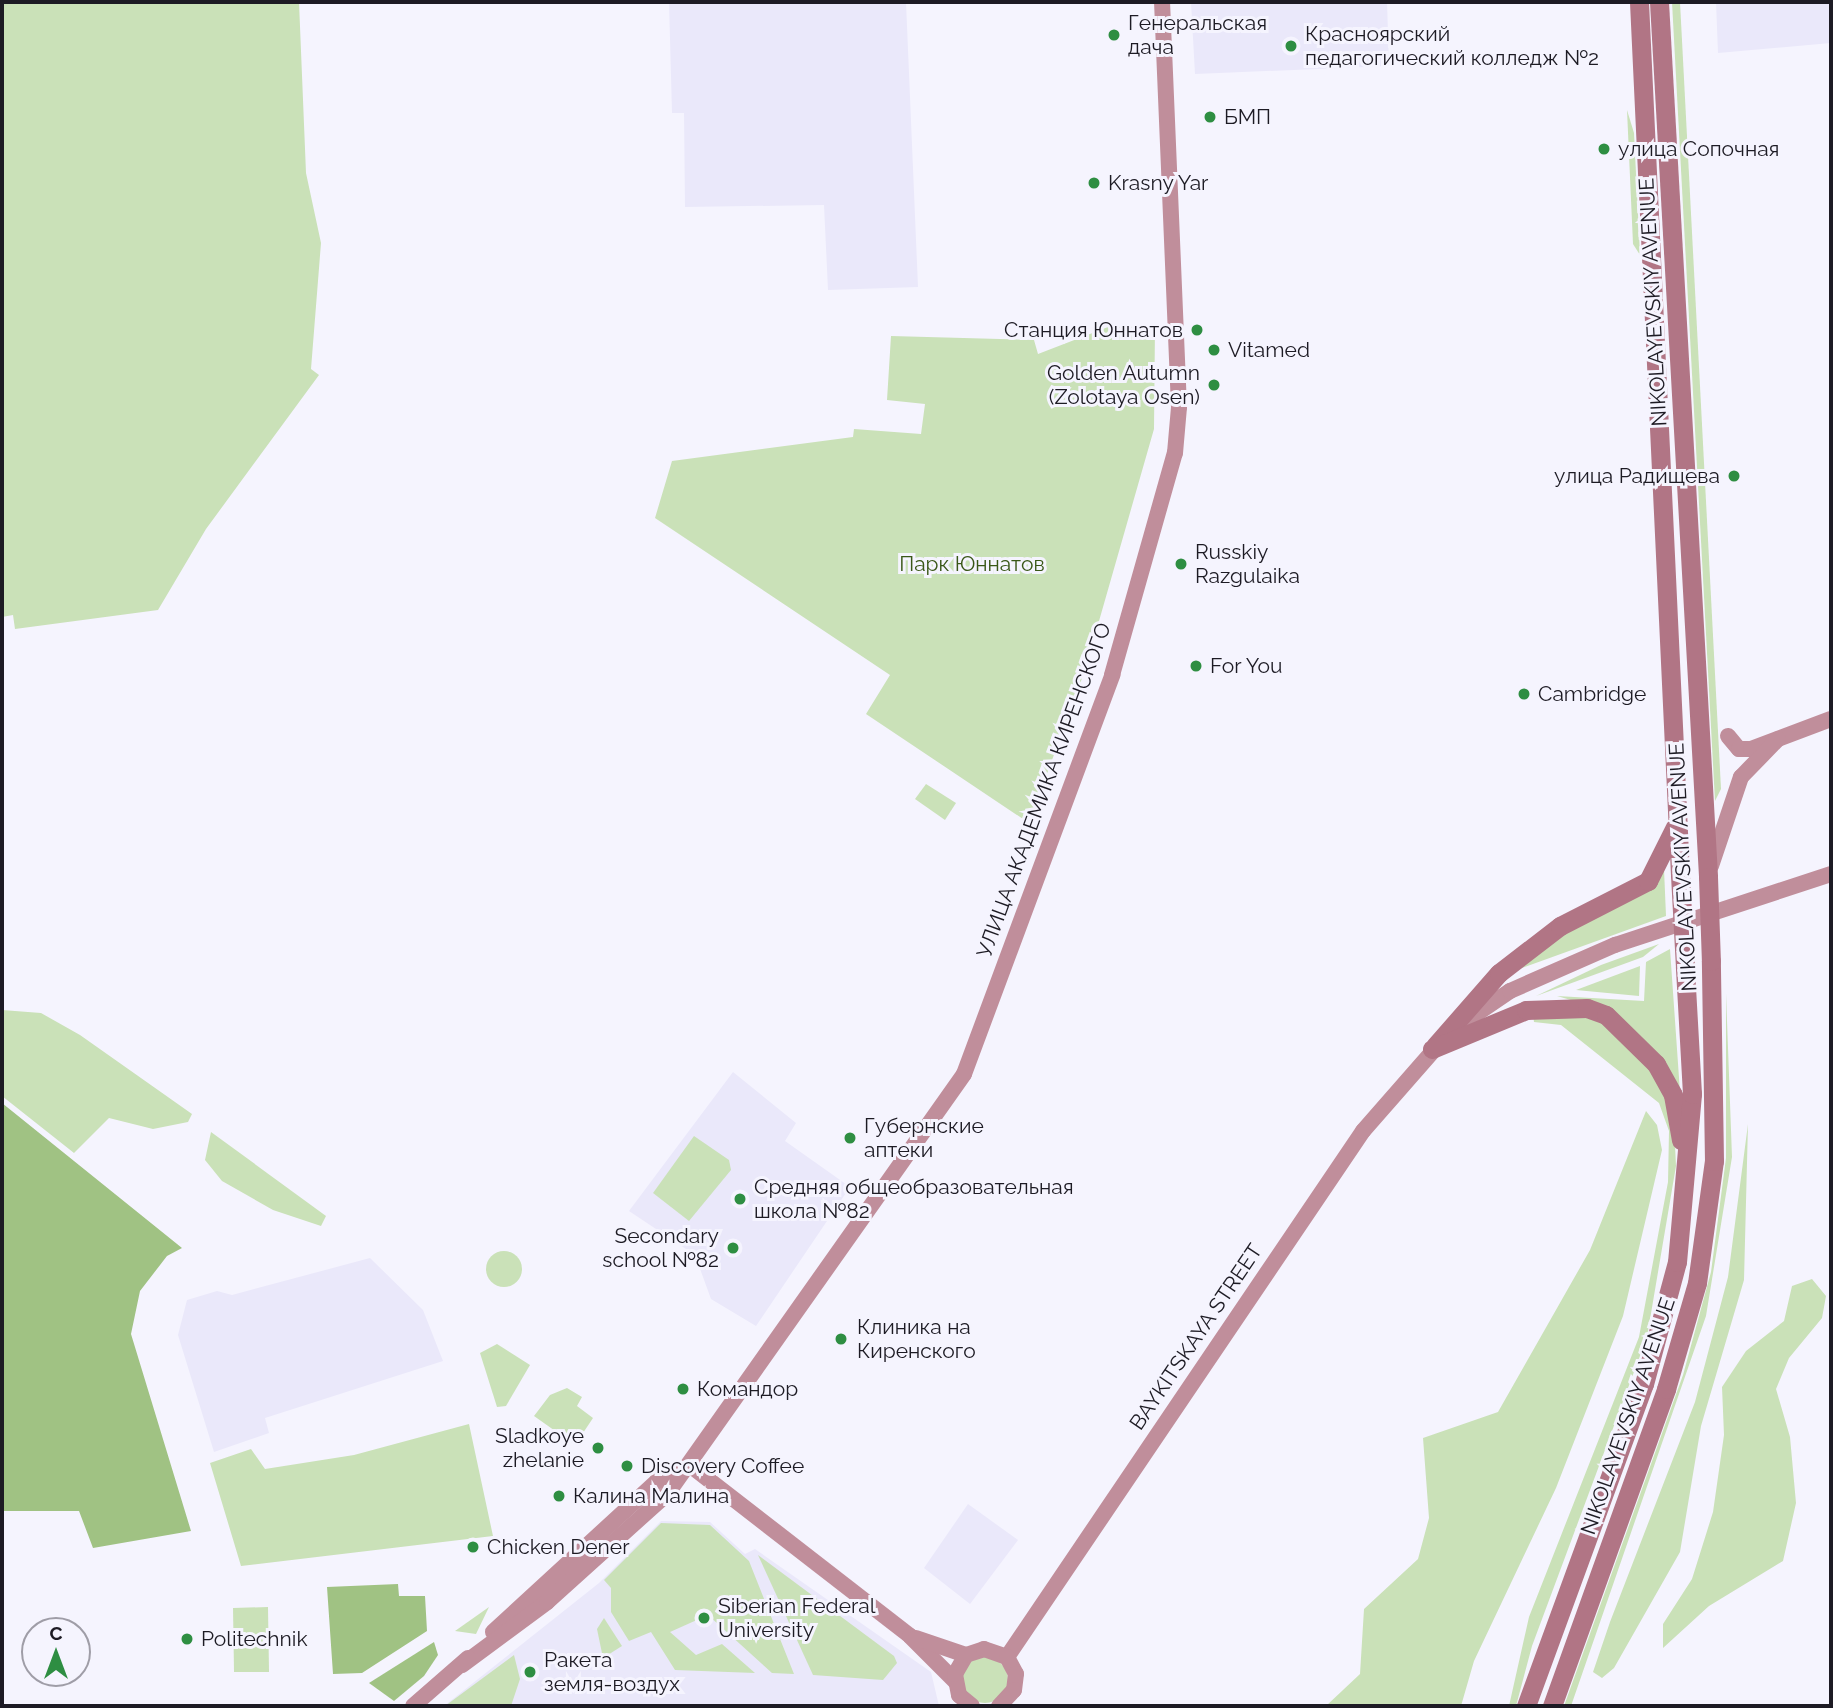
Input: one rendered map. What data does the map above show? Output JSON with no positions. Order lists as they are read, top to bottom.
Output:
{
  "streets": {
    "main road": ["NIKOLAYEVSKIY AVENUE", "УЛИЦА АКАДЕМИКА КИРЕНСКОГО", "BAYKITSKAYA STREET"]
  },
  "parks": ["Парк Юннатов"],
  "places": [
    "Генеральская дача",
    "Красноярский педагогический колледж №2",
    "БМП",
    "улица Сопочная",
    "Krasny Yar",
    "Станция Юннатов",
    "Vitamed",
    "Golden Autumn (Zolotaya Osen)",
    "улица Радищева",
    "Russkiy Razgulaika",
    "For You",
    "Cambridge",
    "Губернские аптеки",
    "Средняя общеобразовательная школа №82",
    "Secondary school №82",
    "Клиника на Киренского",
    "Командор",
    "Sladkoye zhelanie",
    "Discovery Coffee",
    "Калина Малина",
    "Chicken Dener",
    "Siberian Federal University",
    "Politechnik",
    "Ракета земля-воздух"
  ],
  "north": "top"
}
